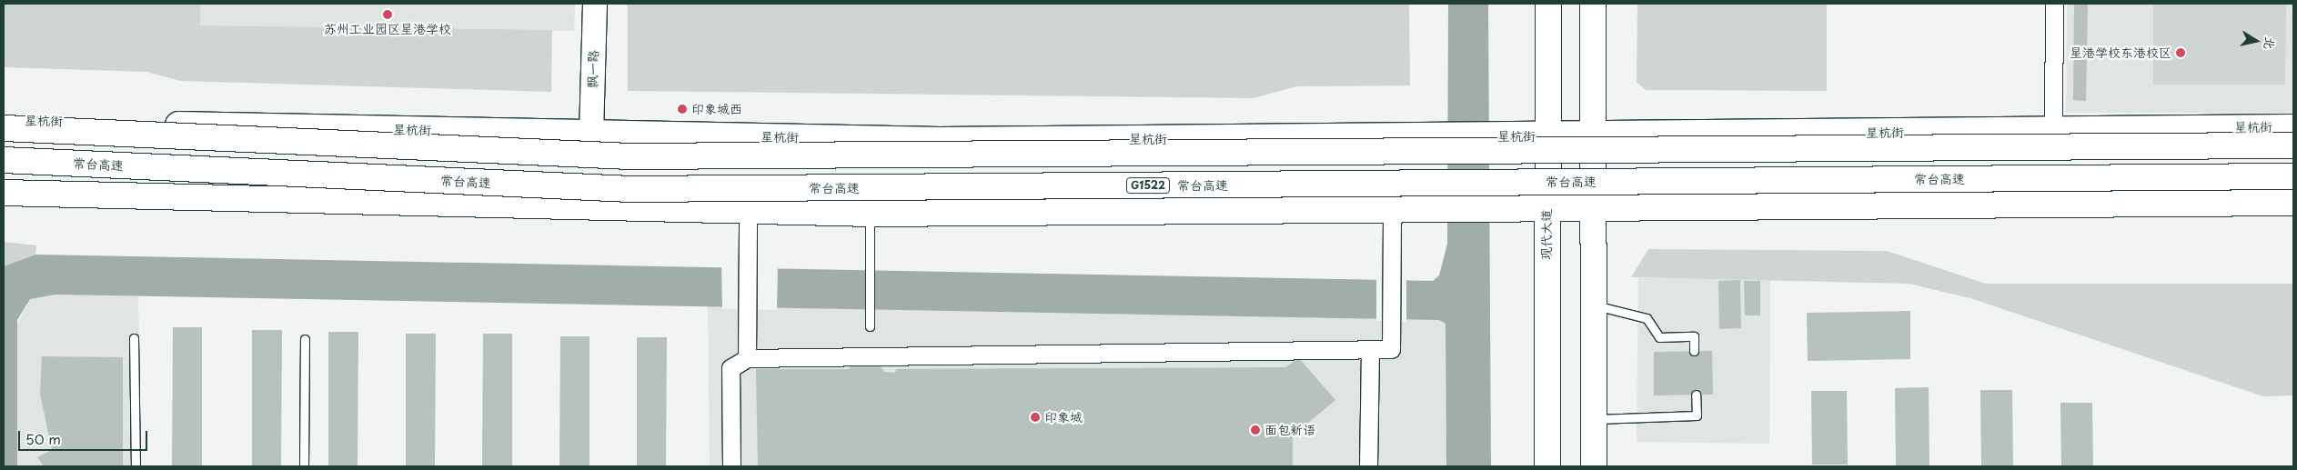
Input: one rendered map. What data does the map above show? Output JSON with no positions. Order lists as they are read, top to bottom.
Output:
{
  "streets": {
    "main road": [
      "星杭街",
      "常台高速",
      "G1522",
      "现代大道"
    ],
    "street": ["飘一路"]
  },
  "crossings": [
    ["飘一路", "星杭街"],
    ["星杭街", "现代大道"]
  ],
  "places": [
    "苏州工业园区星港学校",
    "星港学校东港校区",
    "印象城西",
    "印象城",
    "面包新语"
  ],
  "scale_bar": "50 m",
  "north": "right"
}
